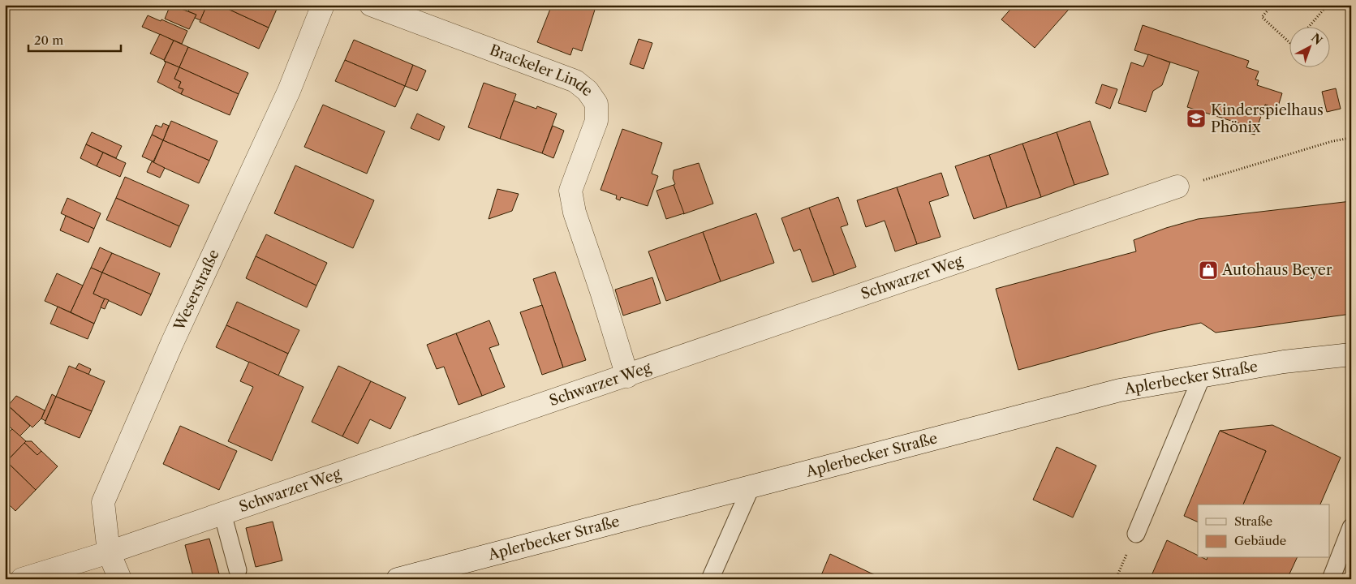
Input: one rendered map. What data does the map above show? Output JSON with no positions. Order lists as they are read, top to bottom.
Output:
{
  "streets": {
    "street": [
      "Brackeler Linde",
      "Schwarzer Weg",
      "Weserstraße",
      "Aplerbecker Straße"
    ]
  },
  "crossings": [
    ["Brackeler Linde", "Schwarzer Weg"],
    ["Schwarzer Weg", "Weserstraße"]
  ],
  "places": {
    "school or university": ["Kinderspielhaus Phönix"],
    "shop": ["Autohaus Beyer"]
  },
  "legend": ["Straße", "Gebäude"],
  "scale_bar": "20 m",
  "north": "top right"
}
